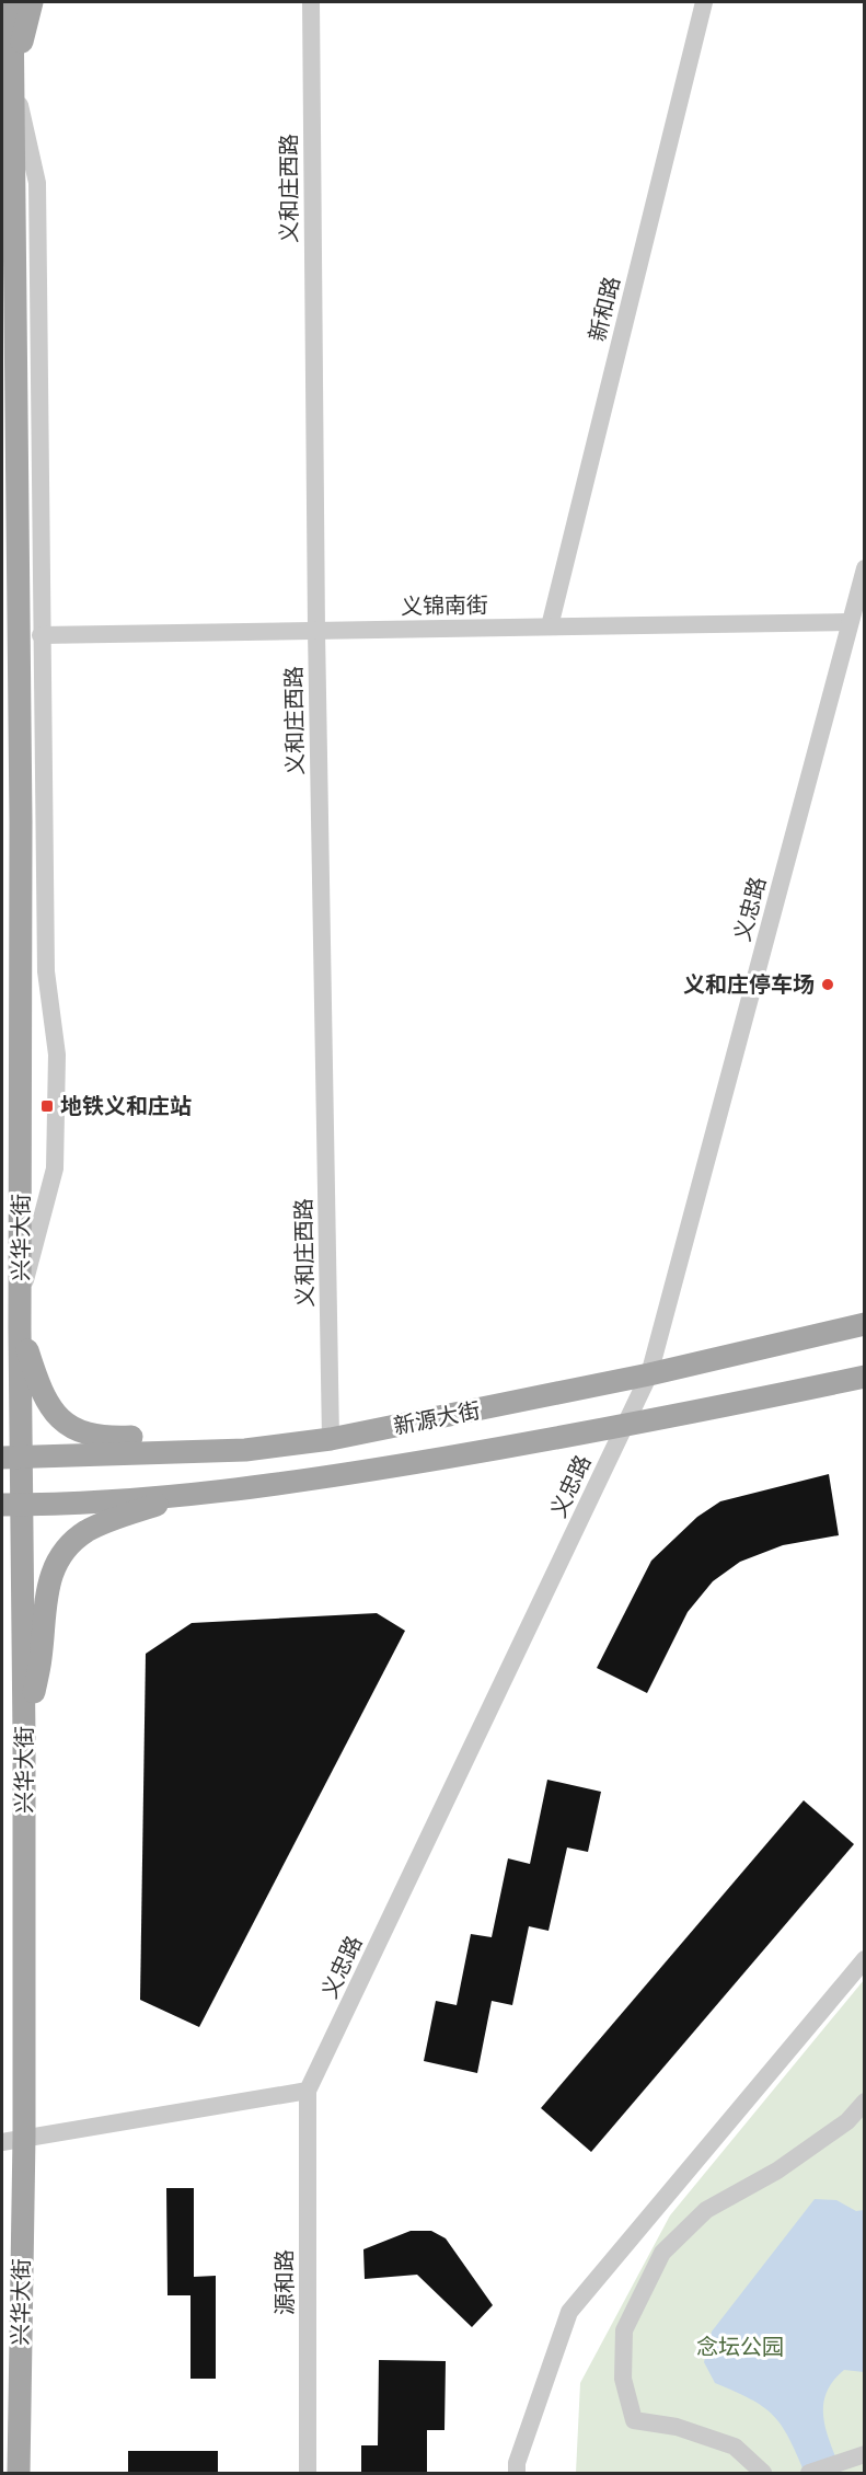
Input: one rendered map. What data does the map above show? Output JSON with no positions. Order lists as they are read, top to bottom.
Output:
{
  "streets": {
    "main road": ["兴华大街", "新源大街"],
    "street": [
      "义和庄西路",
      "新和路",
      "义锦南街",
      "义忠路",
      "源和路"
    ]
  },
  "crossings": [
    ["义和庄西路", "义锦南街"],
    ["义和庄西路", "新源大街"],
    ["新和路", "义锦南街"],
    ["义锦南街", "义忠路"],
    ["义忠路", "新源大街"],
    ["义忠路", "源和路"],
    ["兴华大街", "新源大街"]
  ],
  "parks": ["念坛公园"],
  "places": {
    "other": ["义和庄停车场"],
    "transit": ["地铁义和庄站"]
  }
}
